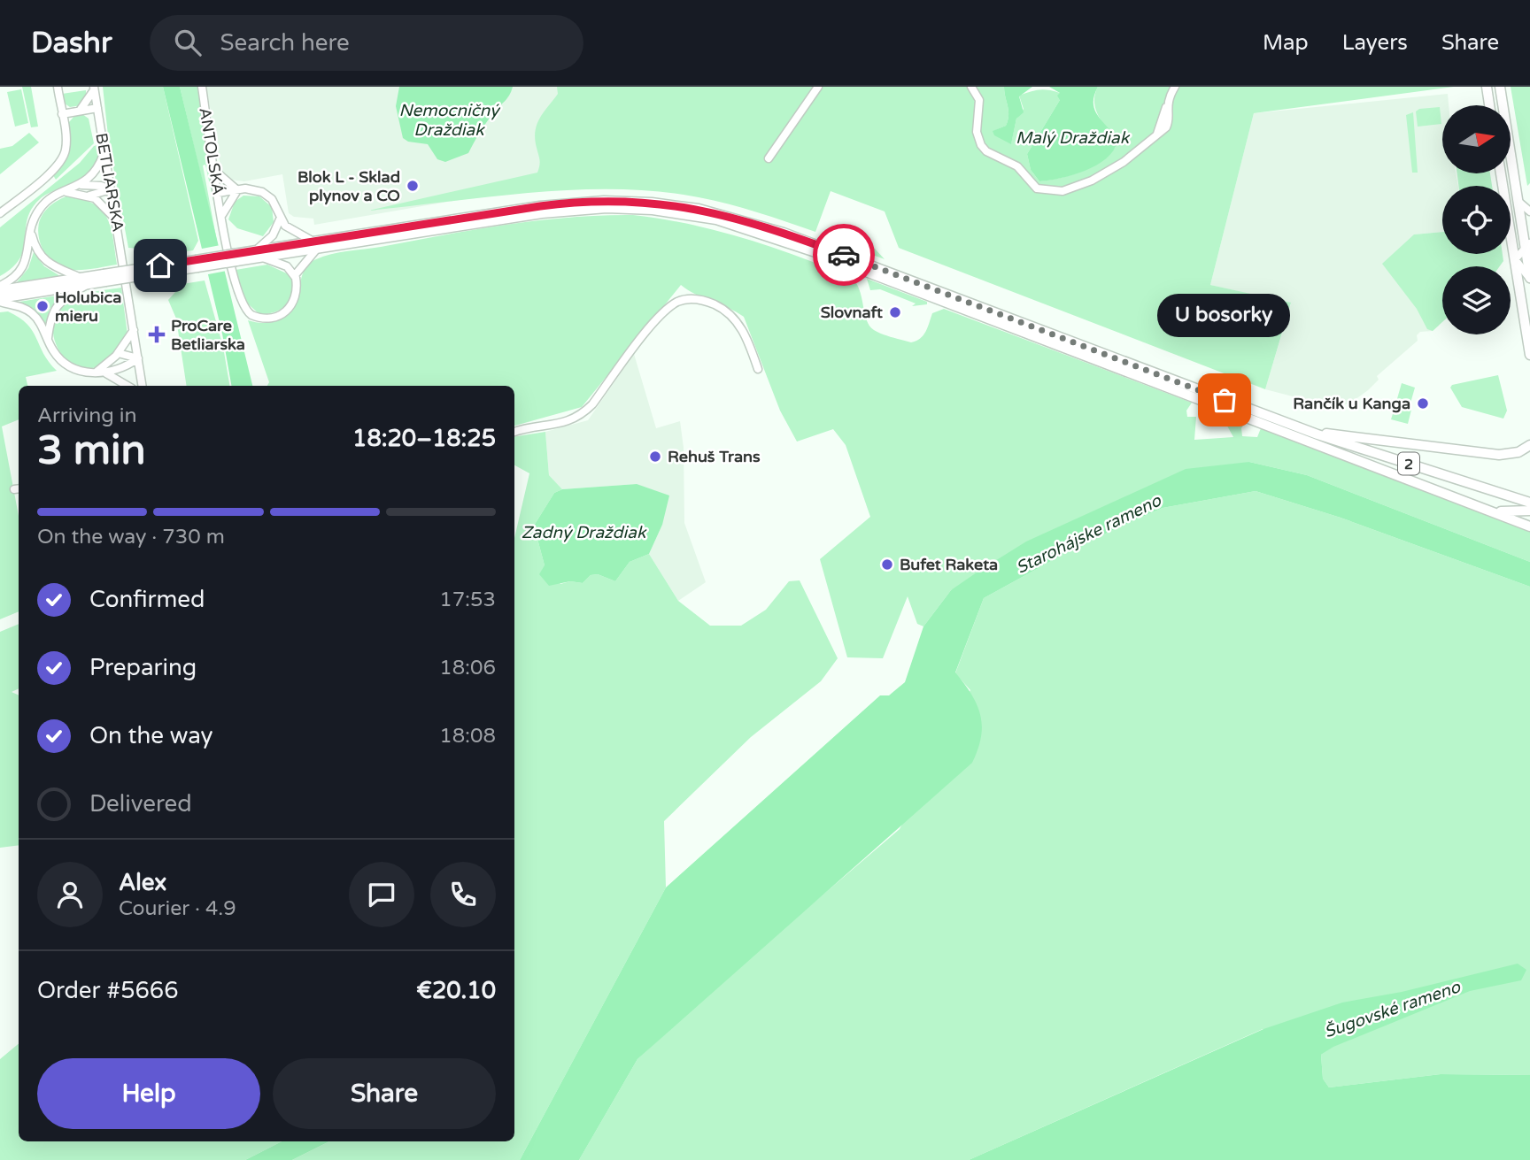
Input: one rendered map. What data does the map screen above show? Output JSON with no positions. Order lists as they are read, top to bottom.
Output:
{
  "streets": {
    "main road": ["2"],
    "street": ["ANTOLSKÁ", "BETLIARSKA"]
  },
  "water": [
    "Nemocničný Draždiak",
    "Malý Draždiak",
    "Zadný Draždiak",
    "Starohájske rameno",
    "Šugovské rameno"
  ],
  "places": {
    "other": [
      "Blok L - Sklad plynov a CO",
      "Holubica mieru",
      "Slovnaft",
      "U bosorky",
      "Rančík u Kanga",
      "Rehuš Trans",
      "Bufet Raketa"
    ],
    "health": ["ProCare Betliarska"]
  },
  "north": "right",
  "page": {
    "header": "Dashr",
    "search": "Search here",
    "nav": ["Map", "Layers", "Share"],
    "bubble": "U bosorky",
    "heading": ["3 min", "Arriving in", "18:20–18:25"],
    "panel": [
      "Alex",
      "Courier · 4.9",
      "Order #5666",
      "€20.10"
    ],
    "bar": "On the way · 730 m",
    "list": [
      ["Confirmed", "17:53"],
      ["Preparing", "18:06"],
      ["On the way", "18:08"],
      "Delivered"
    ],
    "buttons": ["Help", "Share"]
  }
}
